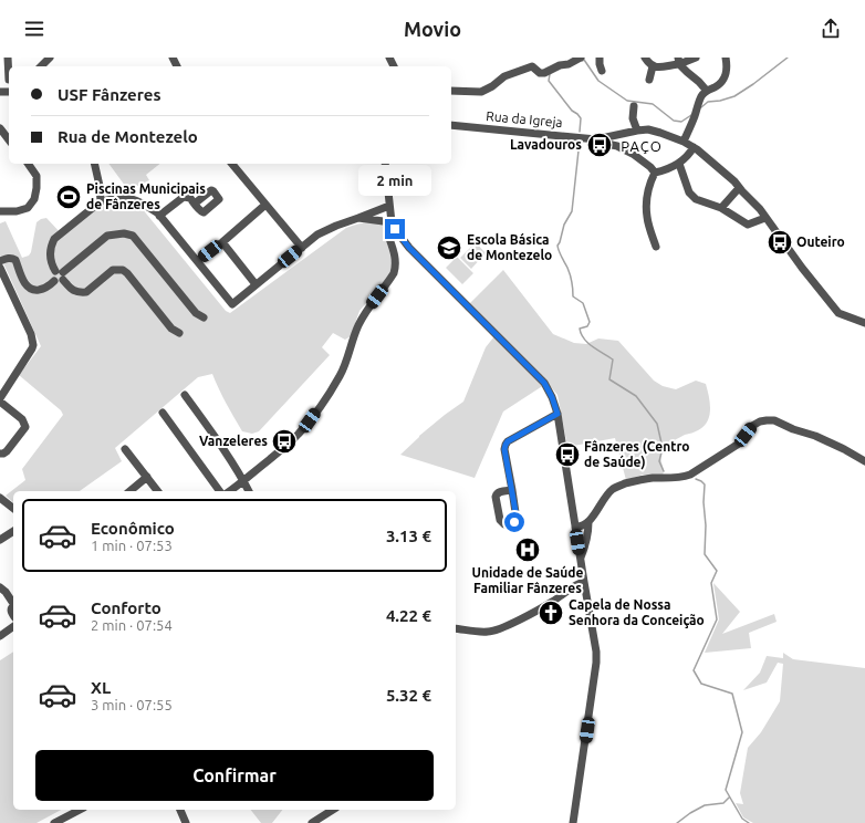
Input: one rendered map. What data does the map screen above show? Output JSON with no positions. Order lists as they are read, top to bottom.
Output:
{
  "streets": {
    "street": ["Rua da Igreja"]
  },
  "districts": ["PAÇO"],
  "places": {
    "bus stop": [
      "Lavadouros",
      "Outeiro",
      "Vanzeleres",
      "Fânzeres (Centro de Saúde)"
    ],
    "sports": ["Piscinas Municipais de Fânzeres"],
    "school or university": ["Escola Básica de Montezelo"],
    "hospital": ["Unidade de Saúde Familiar Fânzeres"],
    "church": ["Capela de Nossa Senhora da Conceição"]
  },
  "page": {
    "header": "Movio",
    "banner": ["USF Fânzeres", "Rua de Montezelo"],
    "bubble": "2 min",
    "list": [
      {
        "name": "Econômico",
        "note": "1 min · 07:53",
        "value": "3.13 €"
      },
      {
        "name": "Conforto",
        "note": "2 min · 07:54",
        "value": "4.22 €"
      },
      {
        "name": "XL",
        "note": "3 min · 07:55",
        "value": "5.32 €"
      }
    ],
    "buttons": "Confirmar"
  }
}
